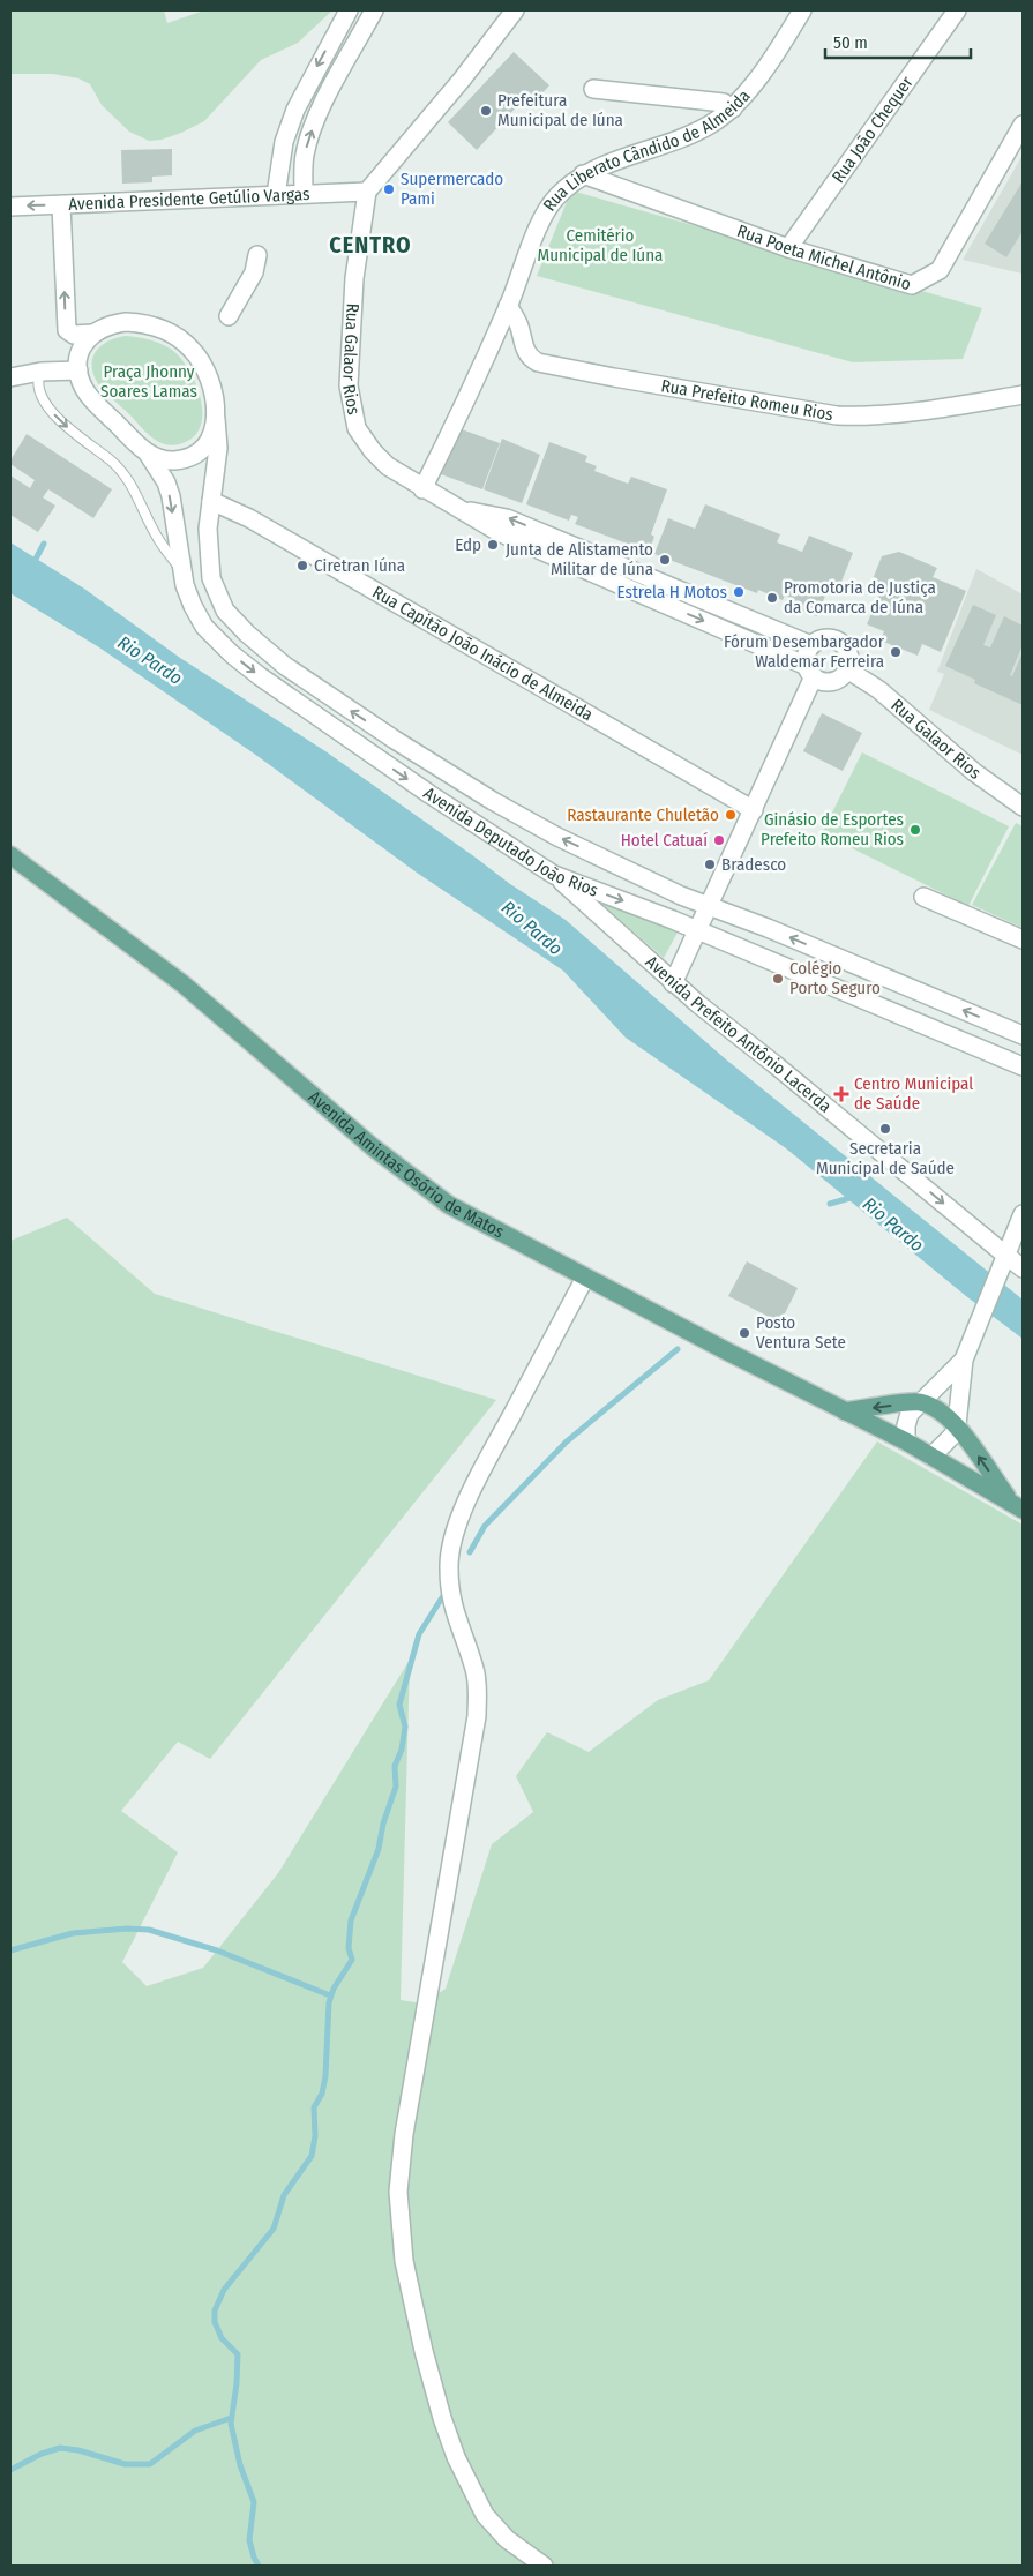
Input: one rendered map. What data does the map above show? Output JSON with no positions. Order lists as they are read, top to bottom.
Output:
{
  "streets": {
    "main road": ["Avenida Amintas Osório de Matos"],
    "street": [
      "Rua João Chequer",
      "Rua Liberato Cândido de Almeida",
      "Avenida Presidente Getúlio Vargas",
      "Rua Poeta Michel Antônio",
      "Rua Galaor Rios",
      "Rua Prefeito Romeu Rios",
      "Rua Capitão João Inácio de Almeida",
      "Avenida Deputado João Rios",
      "Avenida Prefeito Antônio Lacerda"
    ]
  },
  "crossings": [
    ["Rua João Chequer", "Rua Poeta Michel Antônio"],
    ["Rua Liberato Cândido de Almeida", "Rua Poeta Michel Antônio"],
    ["Rua Liberato Cândido de Almeida", "Rua Galaor Rios"],
    ["Rua Liberato Cândido de Almeida", "Rua Prefeito Romeu Rios"],
    ["Avenida Presidente Getúlio Vargas", "Rua Galaor Rios"],
    ["Rua Capitão João Inácio de Almeida", "Avenida Deputado João Rios"],
    ["Avenida Deputado João Rios", "Avenida Prefeito Antônio Lacerda"]
  ],
  "one_way": ["Avenida Prefeito Antônio Lacerda"],
  "districts": ["CENTRO"],
  "water": ["Rio Pardo"],
  "parks": ["Cemitério Municipal de Iúna", "Praça Jhonny Soares Lamas"],
  "places": {
    "other": [
      "Prefeitura Municipal de Iúna",
      "Supermercado Pami",
      "Edp",
      "Junta de Alistamento Militar de Iúna",
      "Ciretran Iúna",
      "Estrela H Motos",
      "Promotoria de Justiça da Comarca de Iúna",
      "Fórum Desembargador Waldemar Ferreira",
      "Rastaurante Chuletão",
      "Ginásio de Esportes Prefeito Romeu Rios",
      "Hotel Catuaí",
      "Bradesco",
      "Colégio Porto Seguro",
      "Secretaria Municipal de Saúde",
      "Posto Ventura Sete"
    ],
    "health": ["Centro Municipal de Saúde"]
  },
  "scale_bar": "50 m"
}
